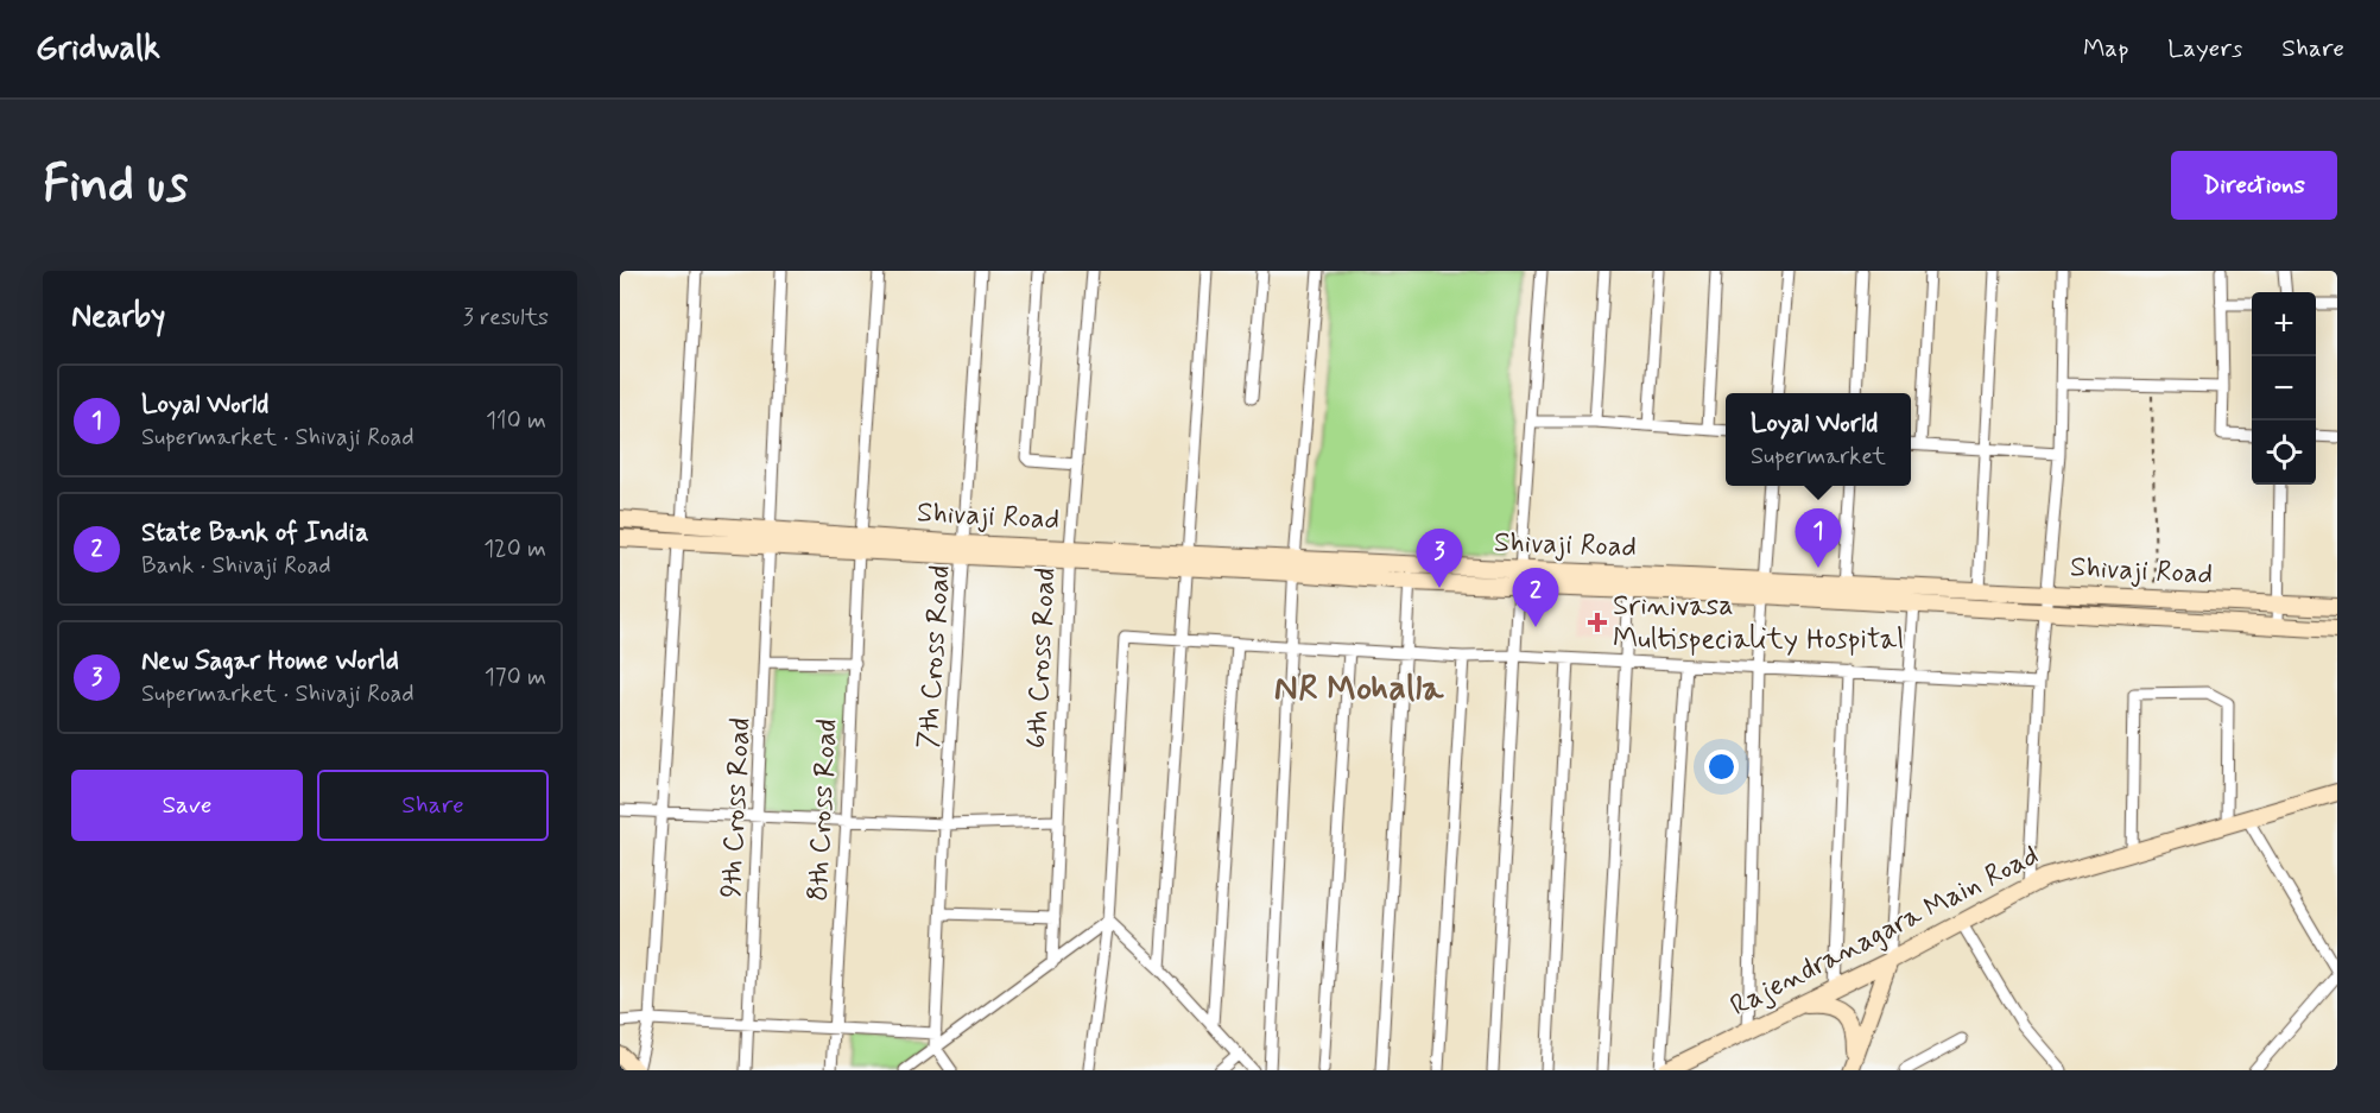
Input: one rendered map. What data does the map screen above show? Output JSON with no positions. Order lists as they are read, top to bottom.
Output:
{
  "streets": {
    "street": [
      "Shivaji Road",
      "7th Cross Road",
      "6th Cross Road",
      "9th Cross Road",
      "8th Cross Road",
      "Rajendranagara Main Road"
    ]
  },
  "crossings": [
    ["Shivaji Road", "7th Cross Road"],
    ["Shivaji Road", "6th Cross Road"],
    ["Shivaji Road", "9th Cross Road"],
    ["Shivaji Road", "8th Cross Road"]
  ],
  "districts": ["NR Mohalla"],
  "places": {
    "health": ["Srinivasa Multispeciality Hospital"]
  },
  "page": {
    "header": "Gridwalk",
    "nav": ["Map", "Layers", "Share"],
    "buttons": [
      "Directions",
      ["Save", "Share"]
    ],
    "title": "Find us",
    "heading": ["Nearby", "3 results"],
    "map_buttons": ["+", "−"],
    "list": [
      {
        "mark": "1",
        "name": "Loyal World",
        "note": "Supermarket · Shivaji Road",
        "value": "110 m"
      },
      {
        "mark": "2",
        "name": "State Bank of India",
        "note": "Bank · Shivaji Road",
        "value": "120 m"
      },
      {
        "mark": "3",
        "name": "New Sagar Home World",
        "note": "Supermarket · Shivaji Road",
        "value": "170 m"
      }
    ],
    "popup": ["Loyal World", "Supermarket"],
    "pins": ["1", "3", "2"]
  }
}
